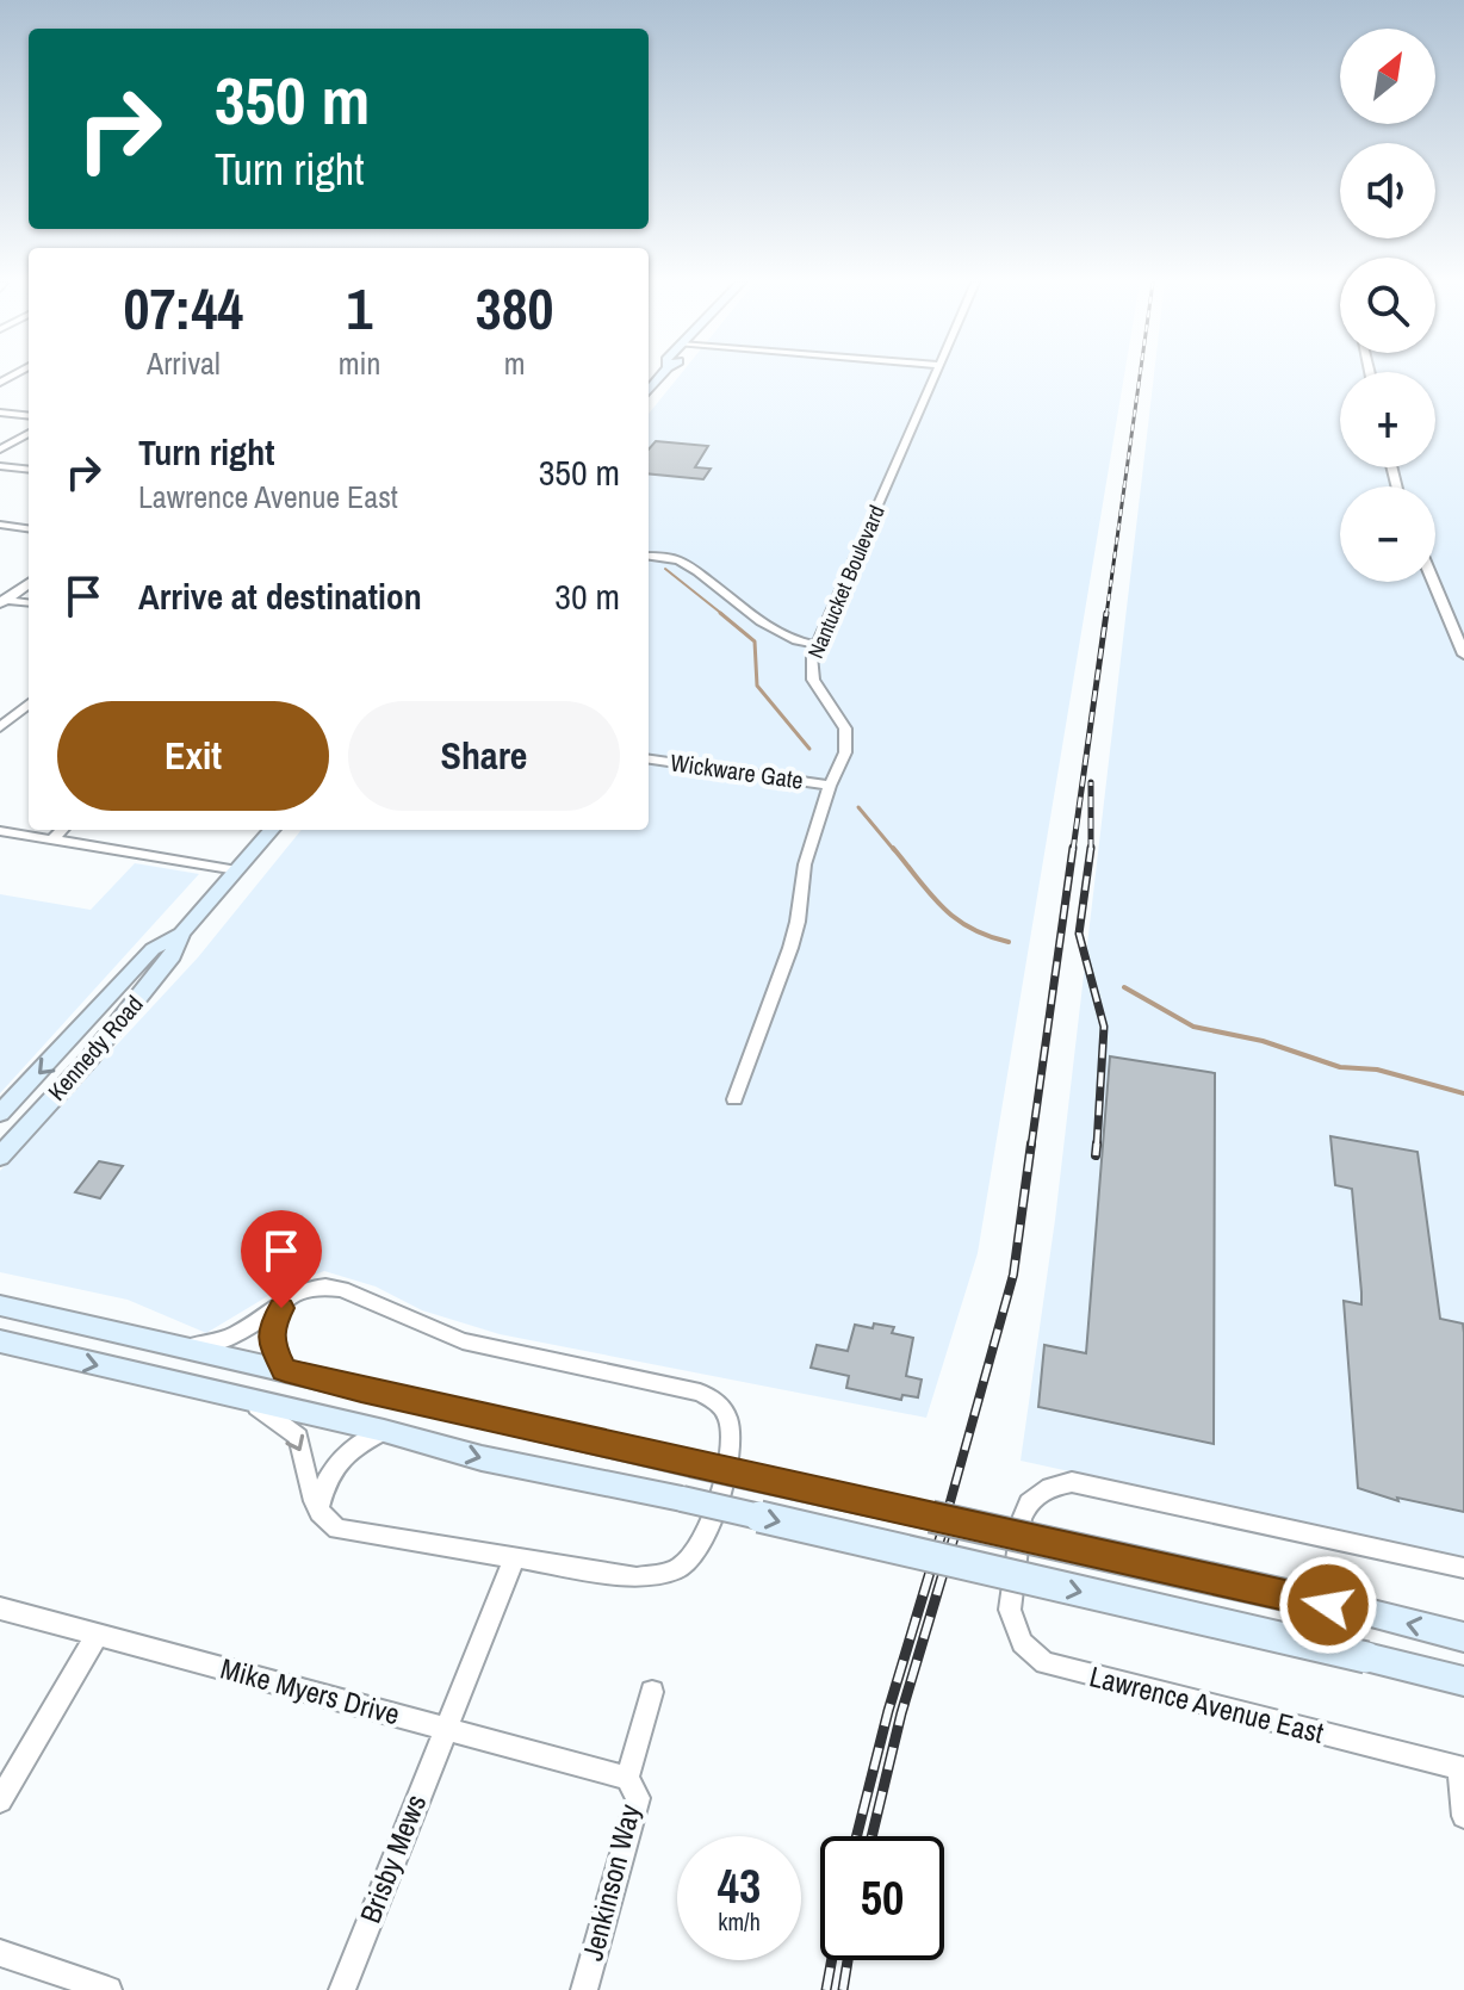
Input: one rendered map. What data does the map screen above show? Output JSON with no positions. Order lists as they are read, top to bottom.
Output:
{
  "streets": {
    "main road": ["Kennedy Road"],
    "street": [
      "Nantucket Boulevard",
      "Wickware Gate",
      "Mike Myers Drive",
      "Lawrence Avenue East",
      "Brisby Mews",
      "Jenkinson Way"
    ]
  },
  "crossings": [
    ["Nantucket Boulevard", "Wickware Gate"],
    ["Mike Myers Drive", "Brisby Mews"],
    ["Mike Myers Drive", "Jenkinson Way"],
    ["Brisby Mews", "Jenkinson Way"]
  ],
  "north": "top right",
  "page": {
    "map_buttons": ["+", "−"],
    "turn": ["350 m", "Turn right"],
    "eta": [
      "07:44",
      "Arrival",
      "1",
      "min",
      "380",
      "m"
    ],
    "list": [
      {
        "name": "Turn right",
        "note": "Lawrence Avenue East",
        "value": "350 m"
      },
      {
        "name": "Arrive at destination",
        "value": "30 m"
      }
    ],
    "buttons": ["Exit", "Share"],
    "speed": "43 km/h",
    "limit": "50"
  }
}
